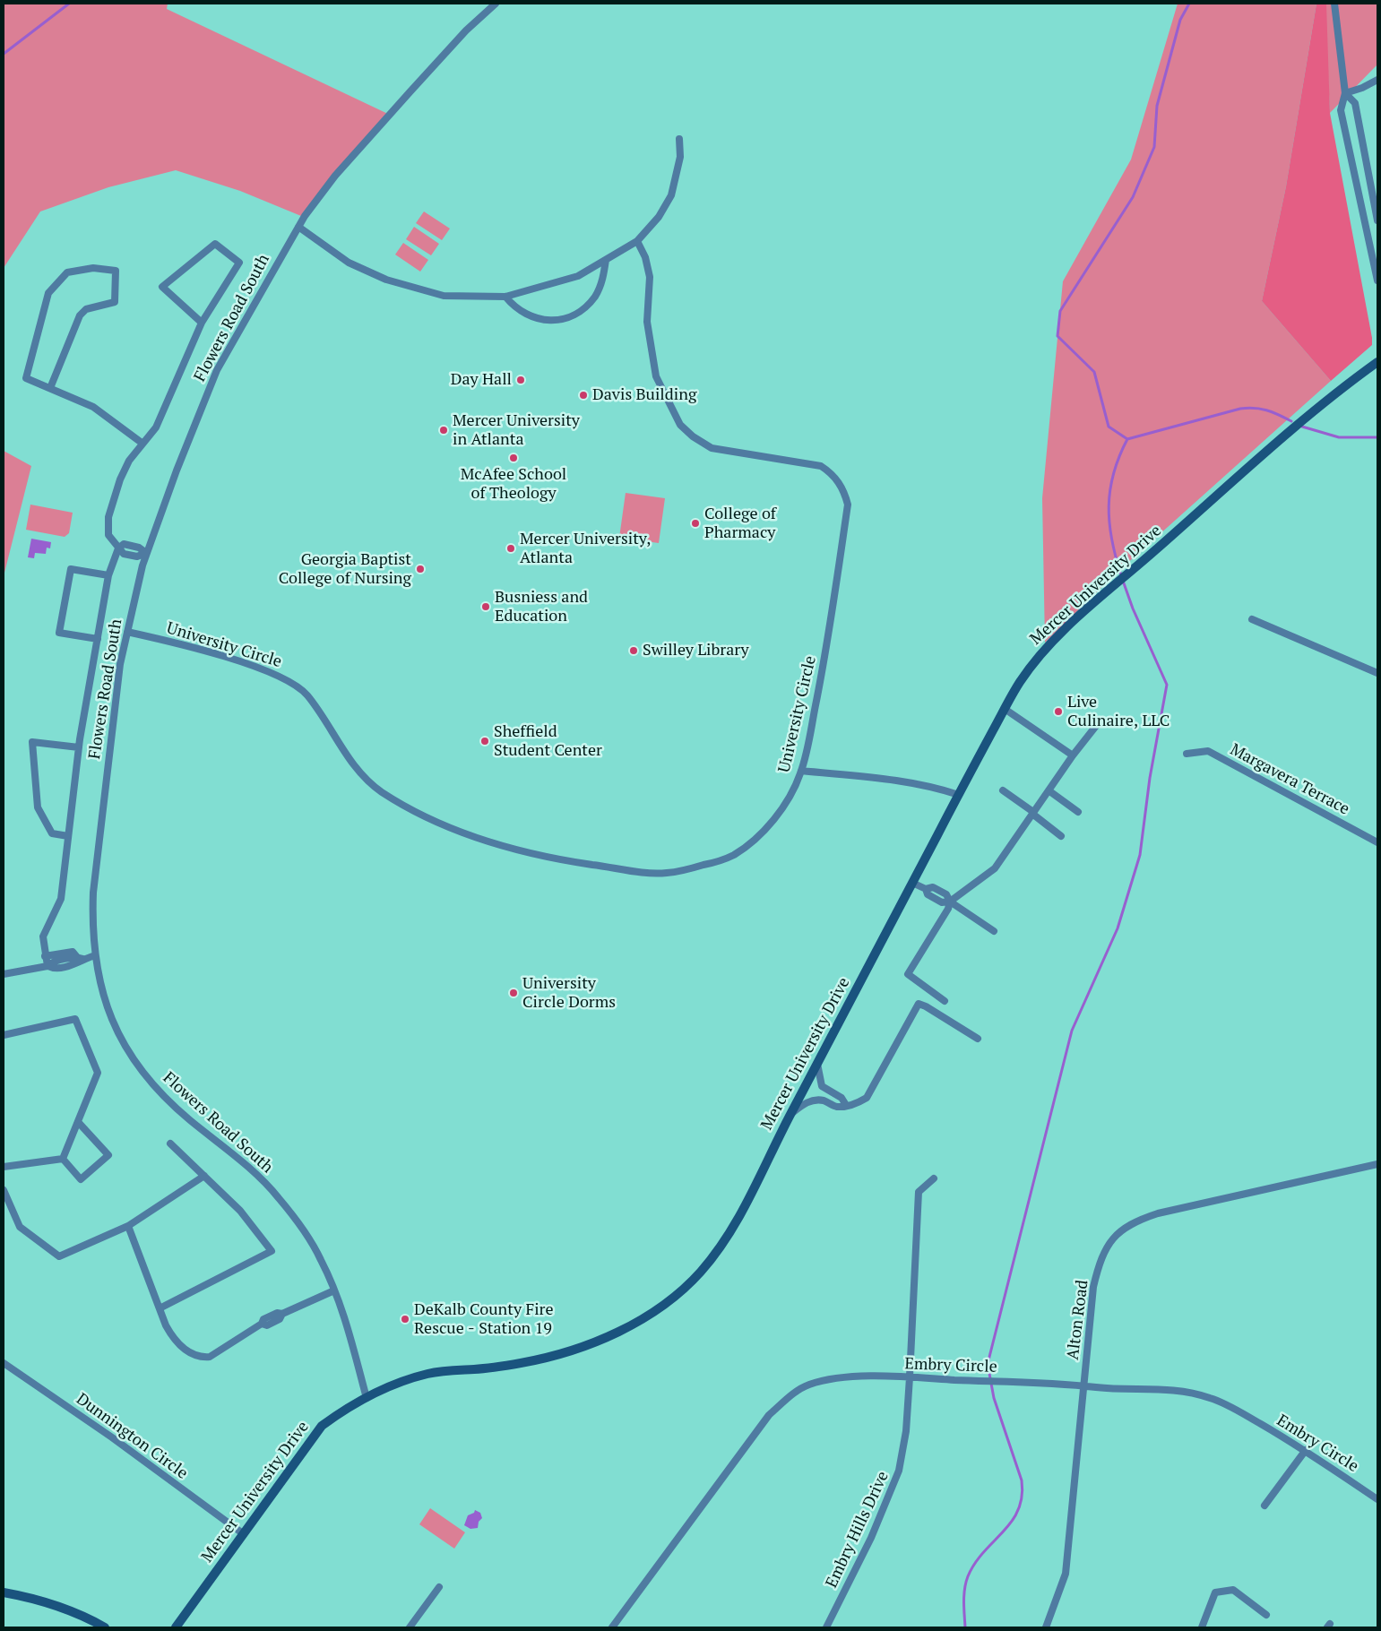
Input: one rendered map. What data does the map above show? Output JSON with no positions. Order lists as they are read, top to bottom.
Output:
{
  "streets": {
    "street": [
      "Flowers Road South",
      "Mercer University Drive",
      "University Circle",
      "Margavera Terrace",
      "Alton Road",
      "Embry Circle",
      "Dunnington Circle",
      "Embry Hills Drive"
    ]
  },
  "crossings": [
    ["Flowers Road South", "Mercer University Drive"],
    ["Flowers Road South", "University Circle"],
    ["Mercer University Drive", "Dunnington Circle"],
    ["Alton Road", "Embry Circle"],
    ["Embry Circle", "Embry Hills Drive"]
  ],
  "places": [
    "Day Hall",
    "Davis Building",
    "Mercer University in Atlanta",
    "McAfee School of Theology",
    "College of Pharmacy",
    "Mercer University, Atlanta",
    "Georgia Baptist College of Nursing",
    "Busniess and Education",
    "Swilley Library",
    "Live Culinaire, LLC",
    "Sheffield Student Center",
    "University Circle Dorms",
    "DeKalb County Fire Rescue - Station 19"
  ]
}
